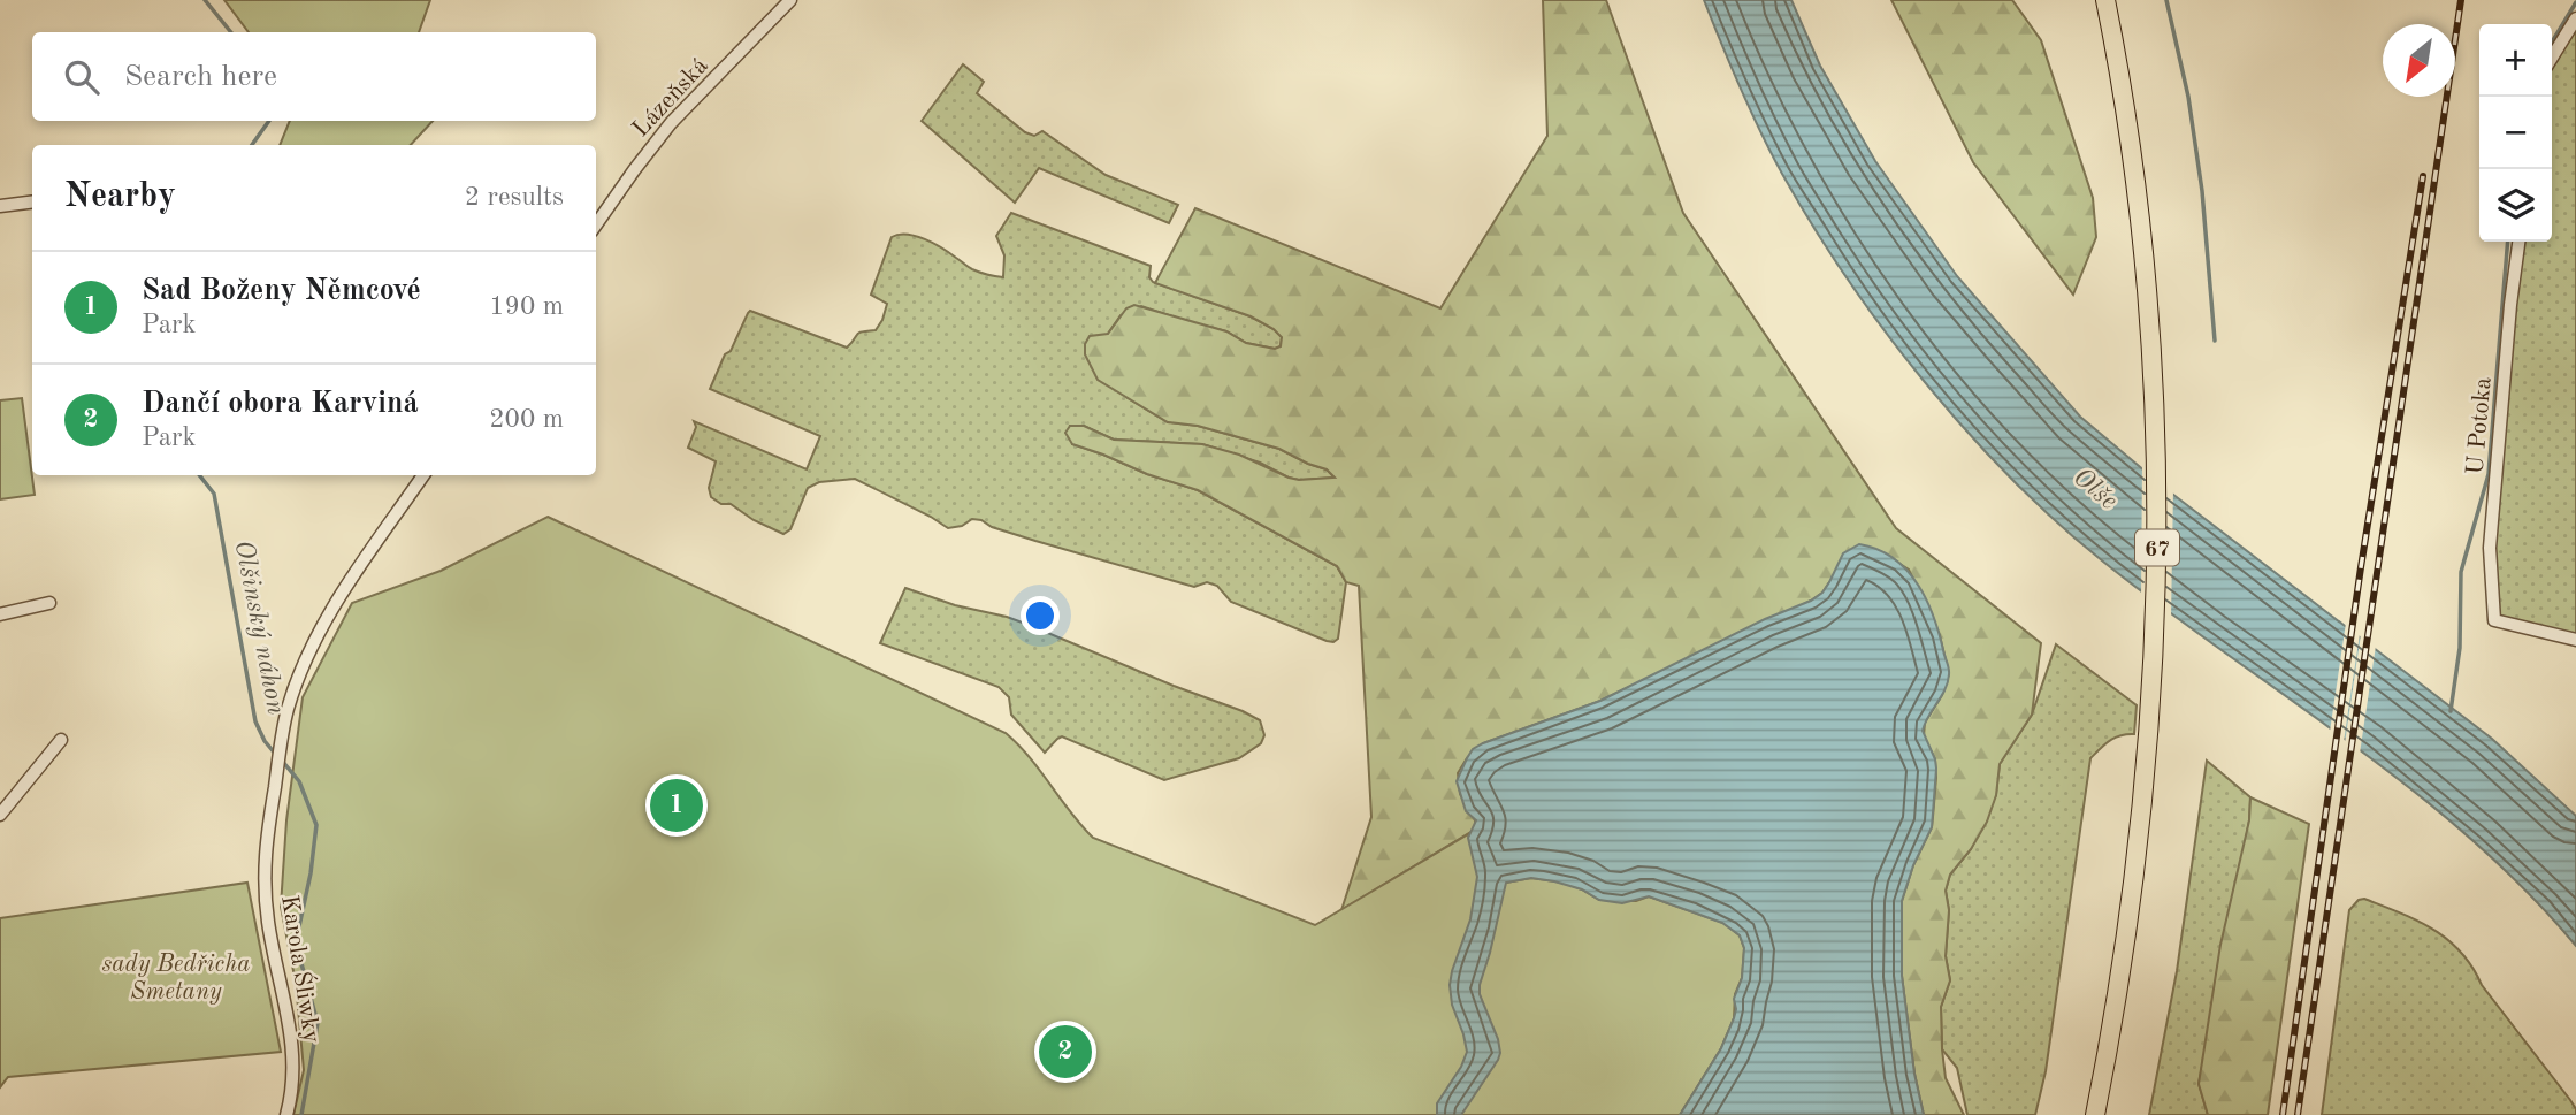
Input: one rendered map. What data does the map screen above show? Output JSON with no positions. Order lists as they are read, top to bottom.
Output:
{
  "streets": {
    "main road": ["67"],
    "street": ["Lázeňská", "U Potoka", "Karola Śliwky"]
  },
  "water": ["Olše", "Olšinský náhon"],
  "parks": ["sady Bedřicha Smetany"],
  "north": "bottom left",
  "page": {
    "map_buttons": ["+", "−"],
    "search": "Search here",
    "heading": ["Nearby", "2 results"],
    "list": [
      {
        "mark": "1",
        "name": "Sad Boženy Němcové",
        "note": "Park",
        "value": "190 m"
      },
      {
        "mark": "2",
        "name": "Dančí obora Karviná",
        "note": "Park",
        "value": "200 m"
      }
    ],
    "pins": ["1", "2"]
  }
}
